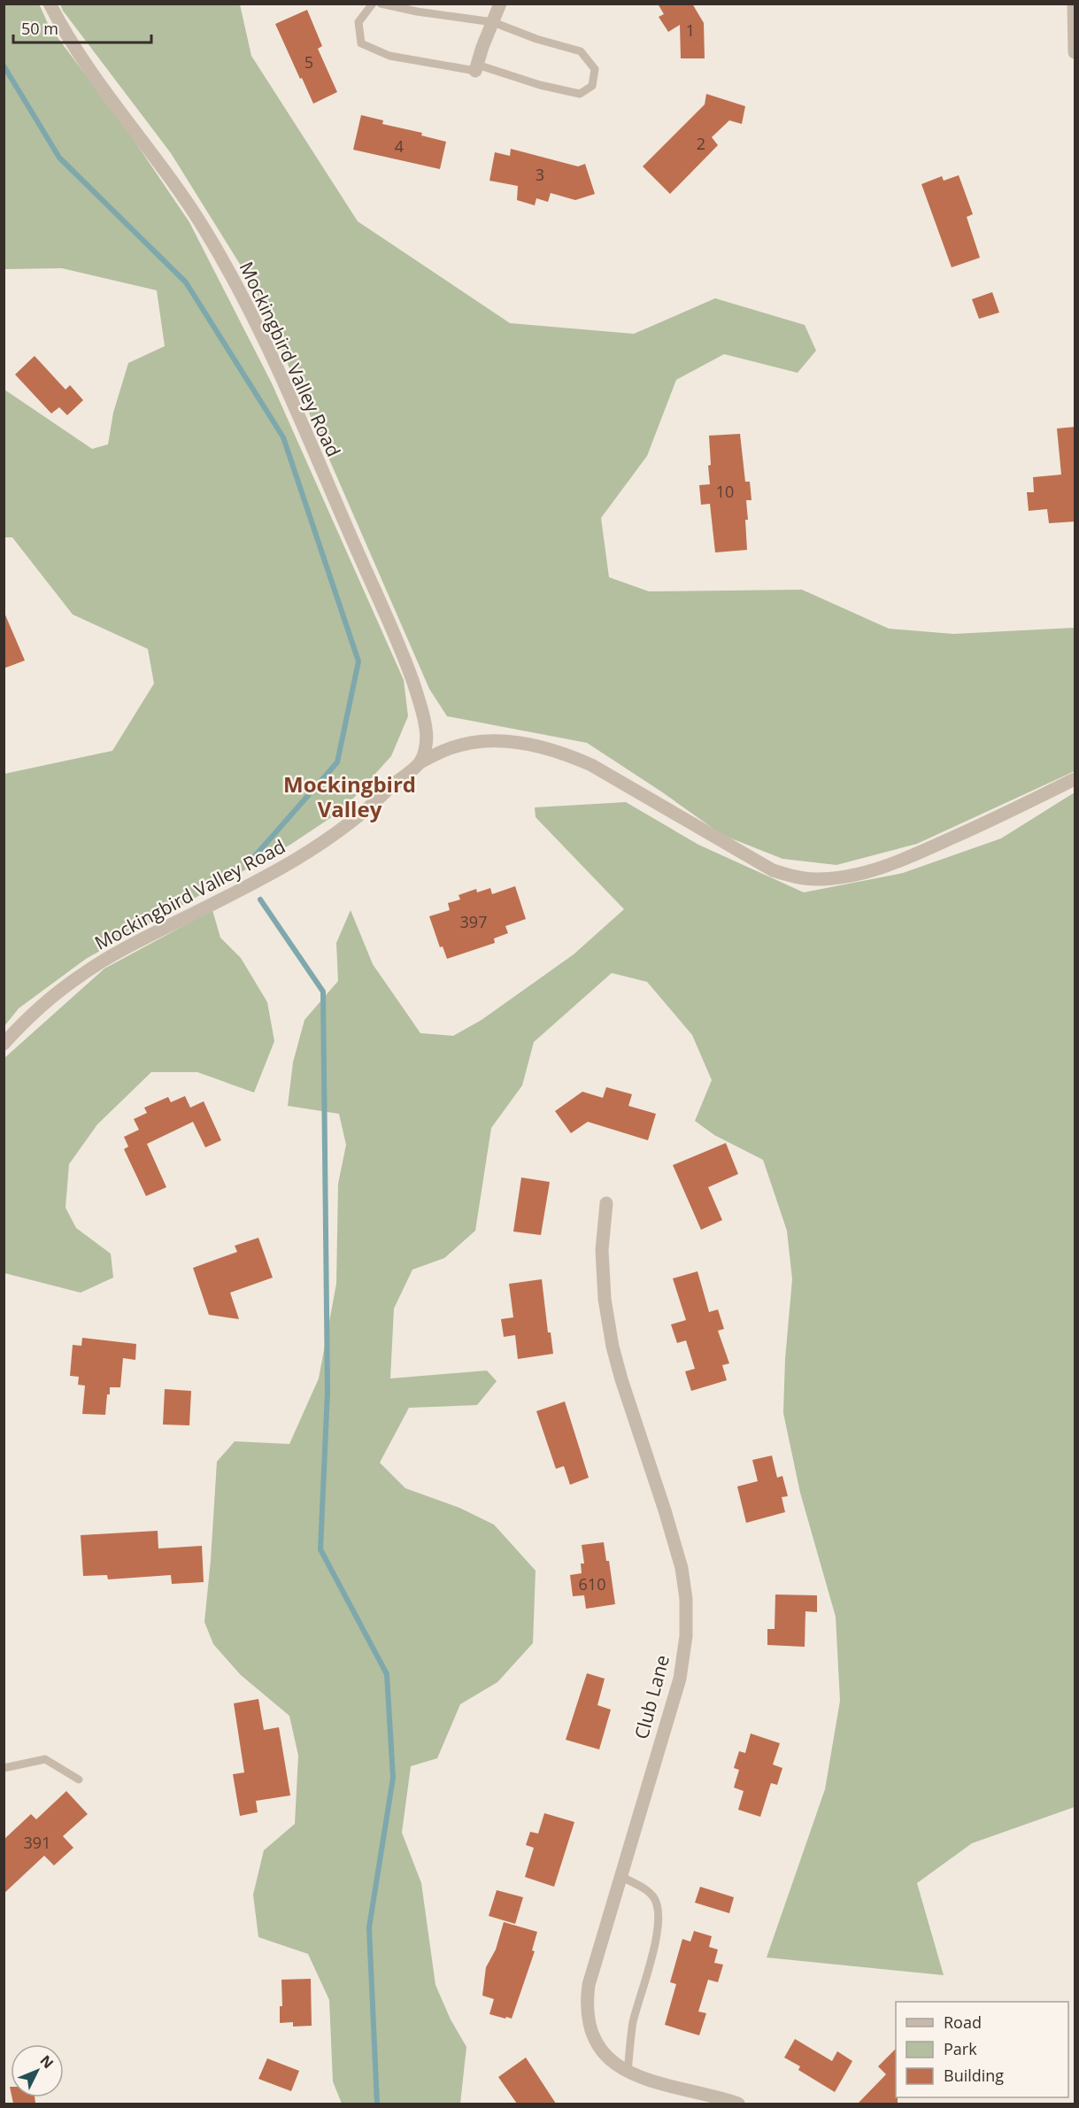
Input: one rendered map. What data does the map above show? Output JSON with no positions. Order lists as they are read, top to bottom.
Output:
{
  "streets": {
    "street": ["Mockingbird Valley Road", "Club Lane"]
  },
  "districts": ["Mockingbird Valley"],
  "house_numbers": [
    "1",
    "5",
    "2",
    "4",
    "3",
    "10",
    "397",
    "610",
    "391"
  ],
  "legend": ["Road", "Park", "Building"],
  "scale_bar": "50 m",
  "north": "top right"
}
